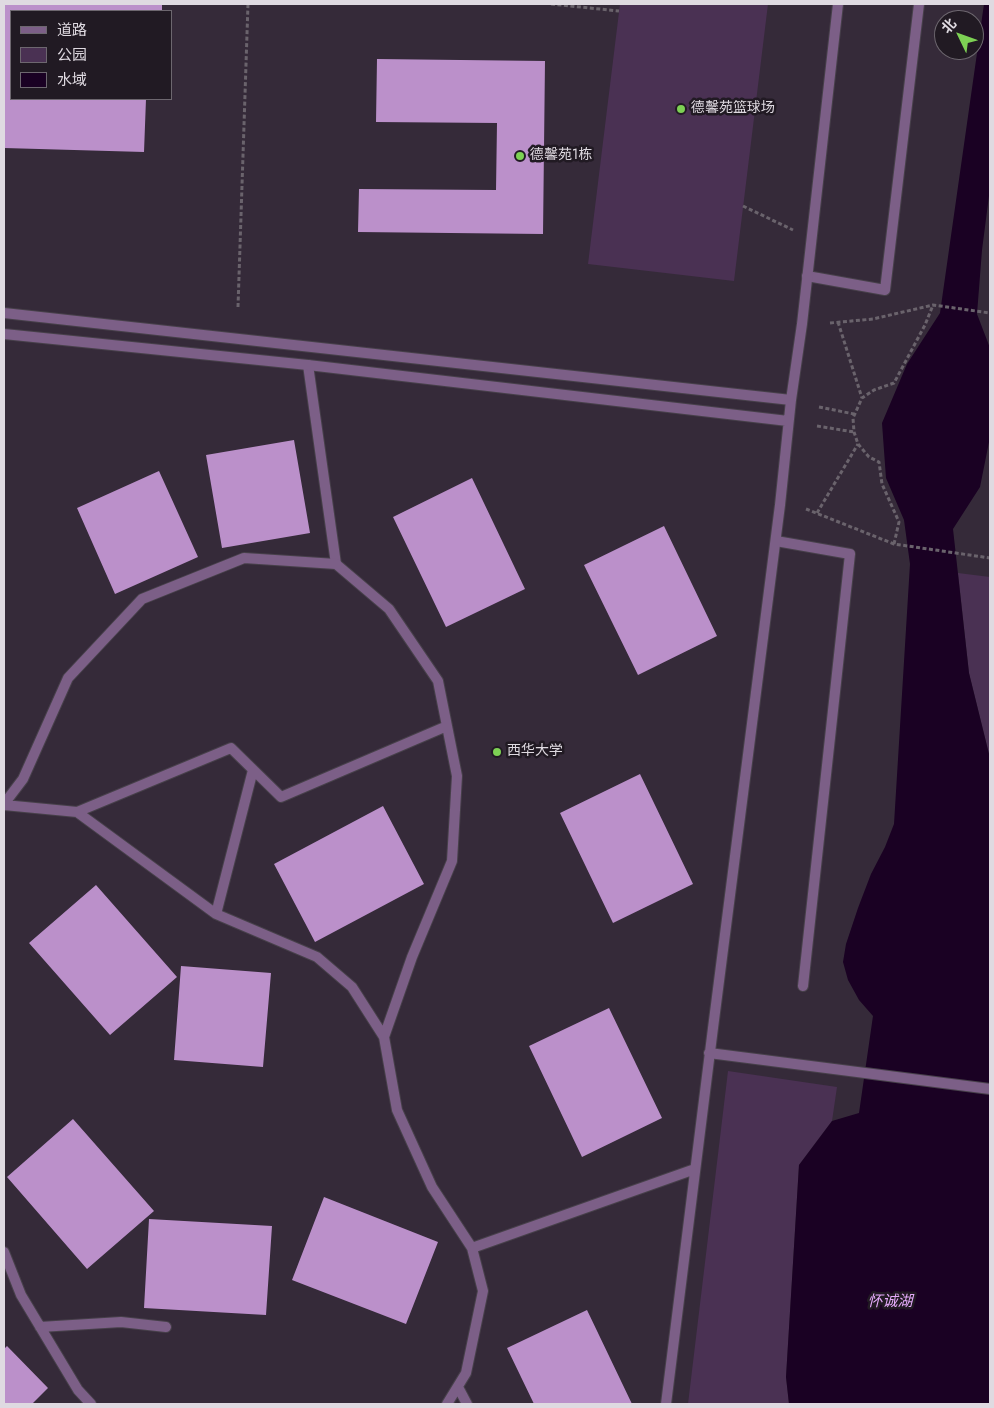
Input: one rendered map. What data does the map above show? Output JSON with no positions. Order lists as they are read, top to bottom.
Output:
{
  "water": ["怀诚湖"],
  "places": ["德馨苑篮球场", "德馨苑1栋", "西华大学"],
  "legend": ["道路", "公园", "水域"],
  "north": "top left"
}
